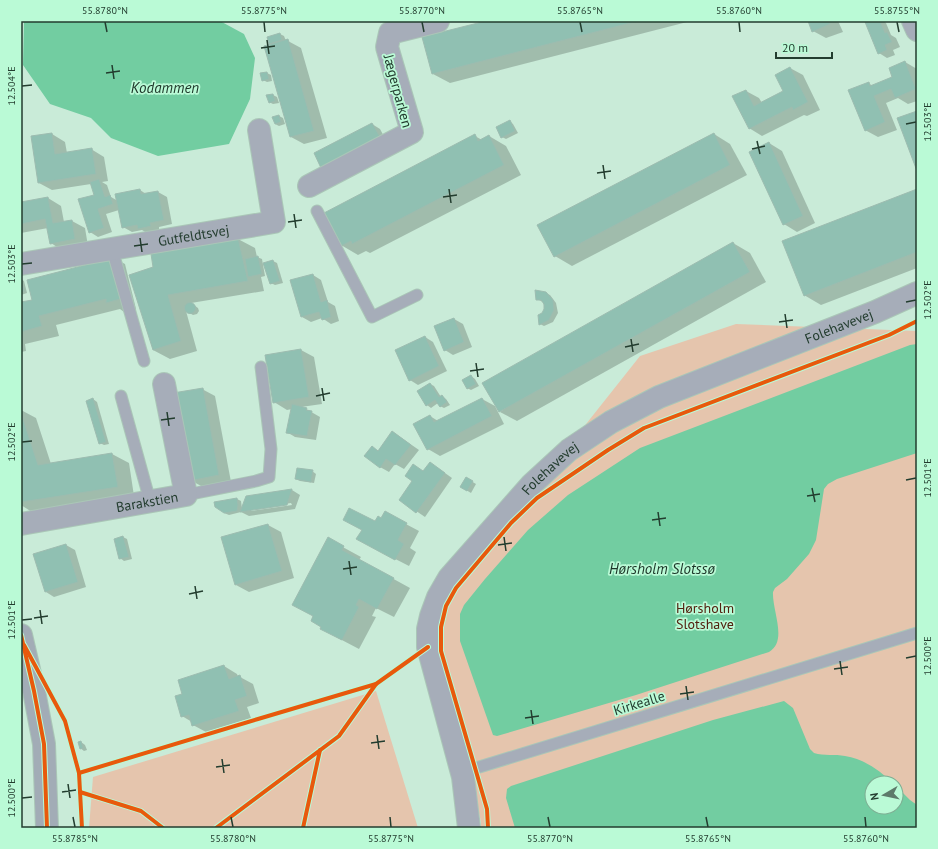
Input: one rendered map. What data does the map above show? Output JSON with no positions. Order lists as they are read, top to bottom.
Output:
{
  "streets": {
    "street": [
      "Jægerparken",
      "Gutfeldtsvej",
      "Folehavevej",
      "Barakstien"
    ],
    "lane": ["Kirkealle"]
  },
  "crossings": [
    ["Folehavevej", "Kirkealle"]
  ],
  "water": ["Kodammen", "Hørsholm Slotssø"],
  "parks": ["Hørsholm Slotshave"],
  "scale_bar": "20 m",
  "north": "left",
  "coordinates": [
    "55.8780°N",
    "55.8775°N",
    "55.8770°N",
    "55.8765°N",
    "55.8760°N",
    "55.8755°N",
    "12.504°E",
    "12.503°E",
    "12.502°E",
    "12.501°E",
    "12.500°E",
    "55.8785°N"
  ]
}
